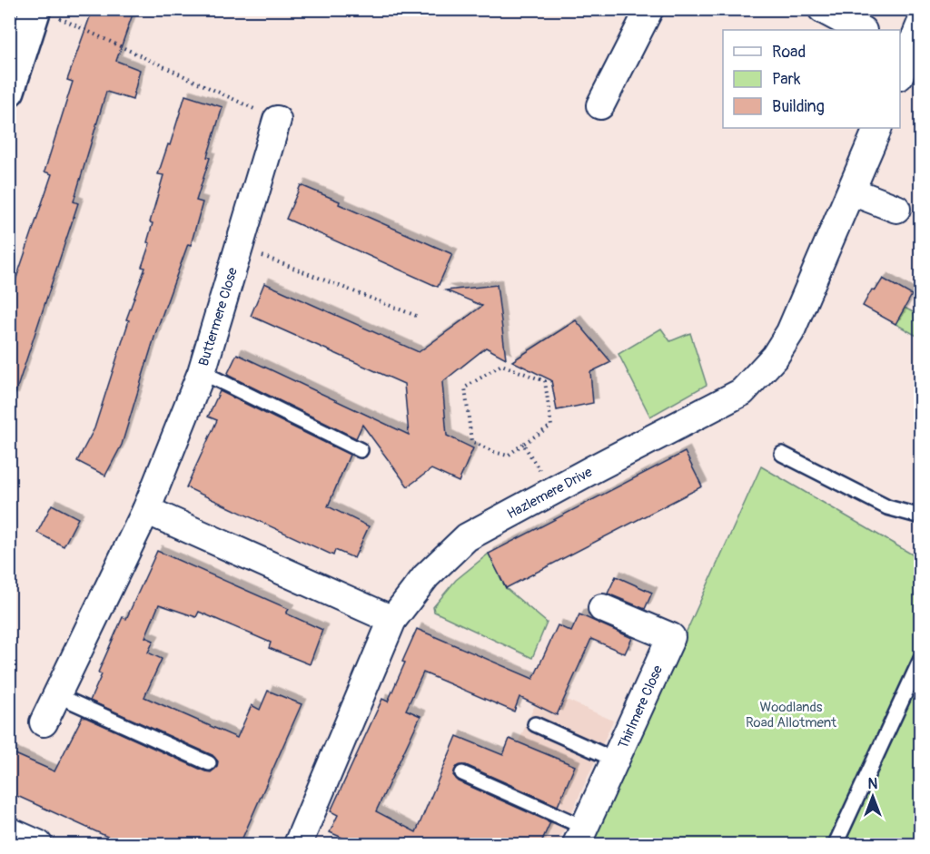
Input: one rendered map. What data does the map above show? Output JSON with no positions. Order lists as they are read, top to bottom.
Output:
{
  "streets": {
    "street": ["Buttermere Close", "Hazlemere Drive", "Thirlmere Close"]
  },
  "parks": ["Woodlands Road Allotment"],
  "legend": ["Road", "Park", "Building"],
  "north": "top"
}
